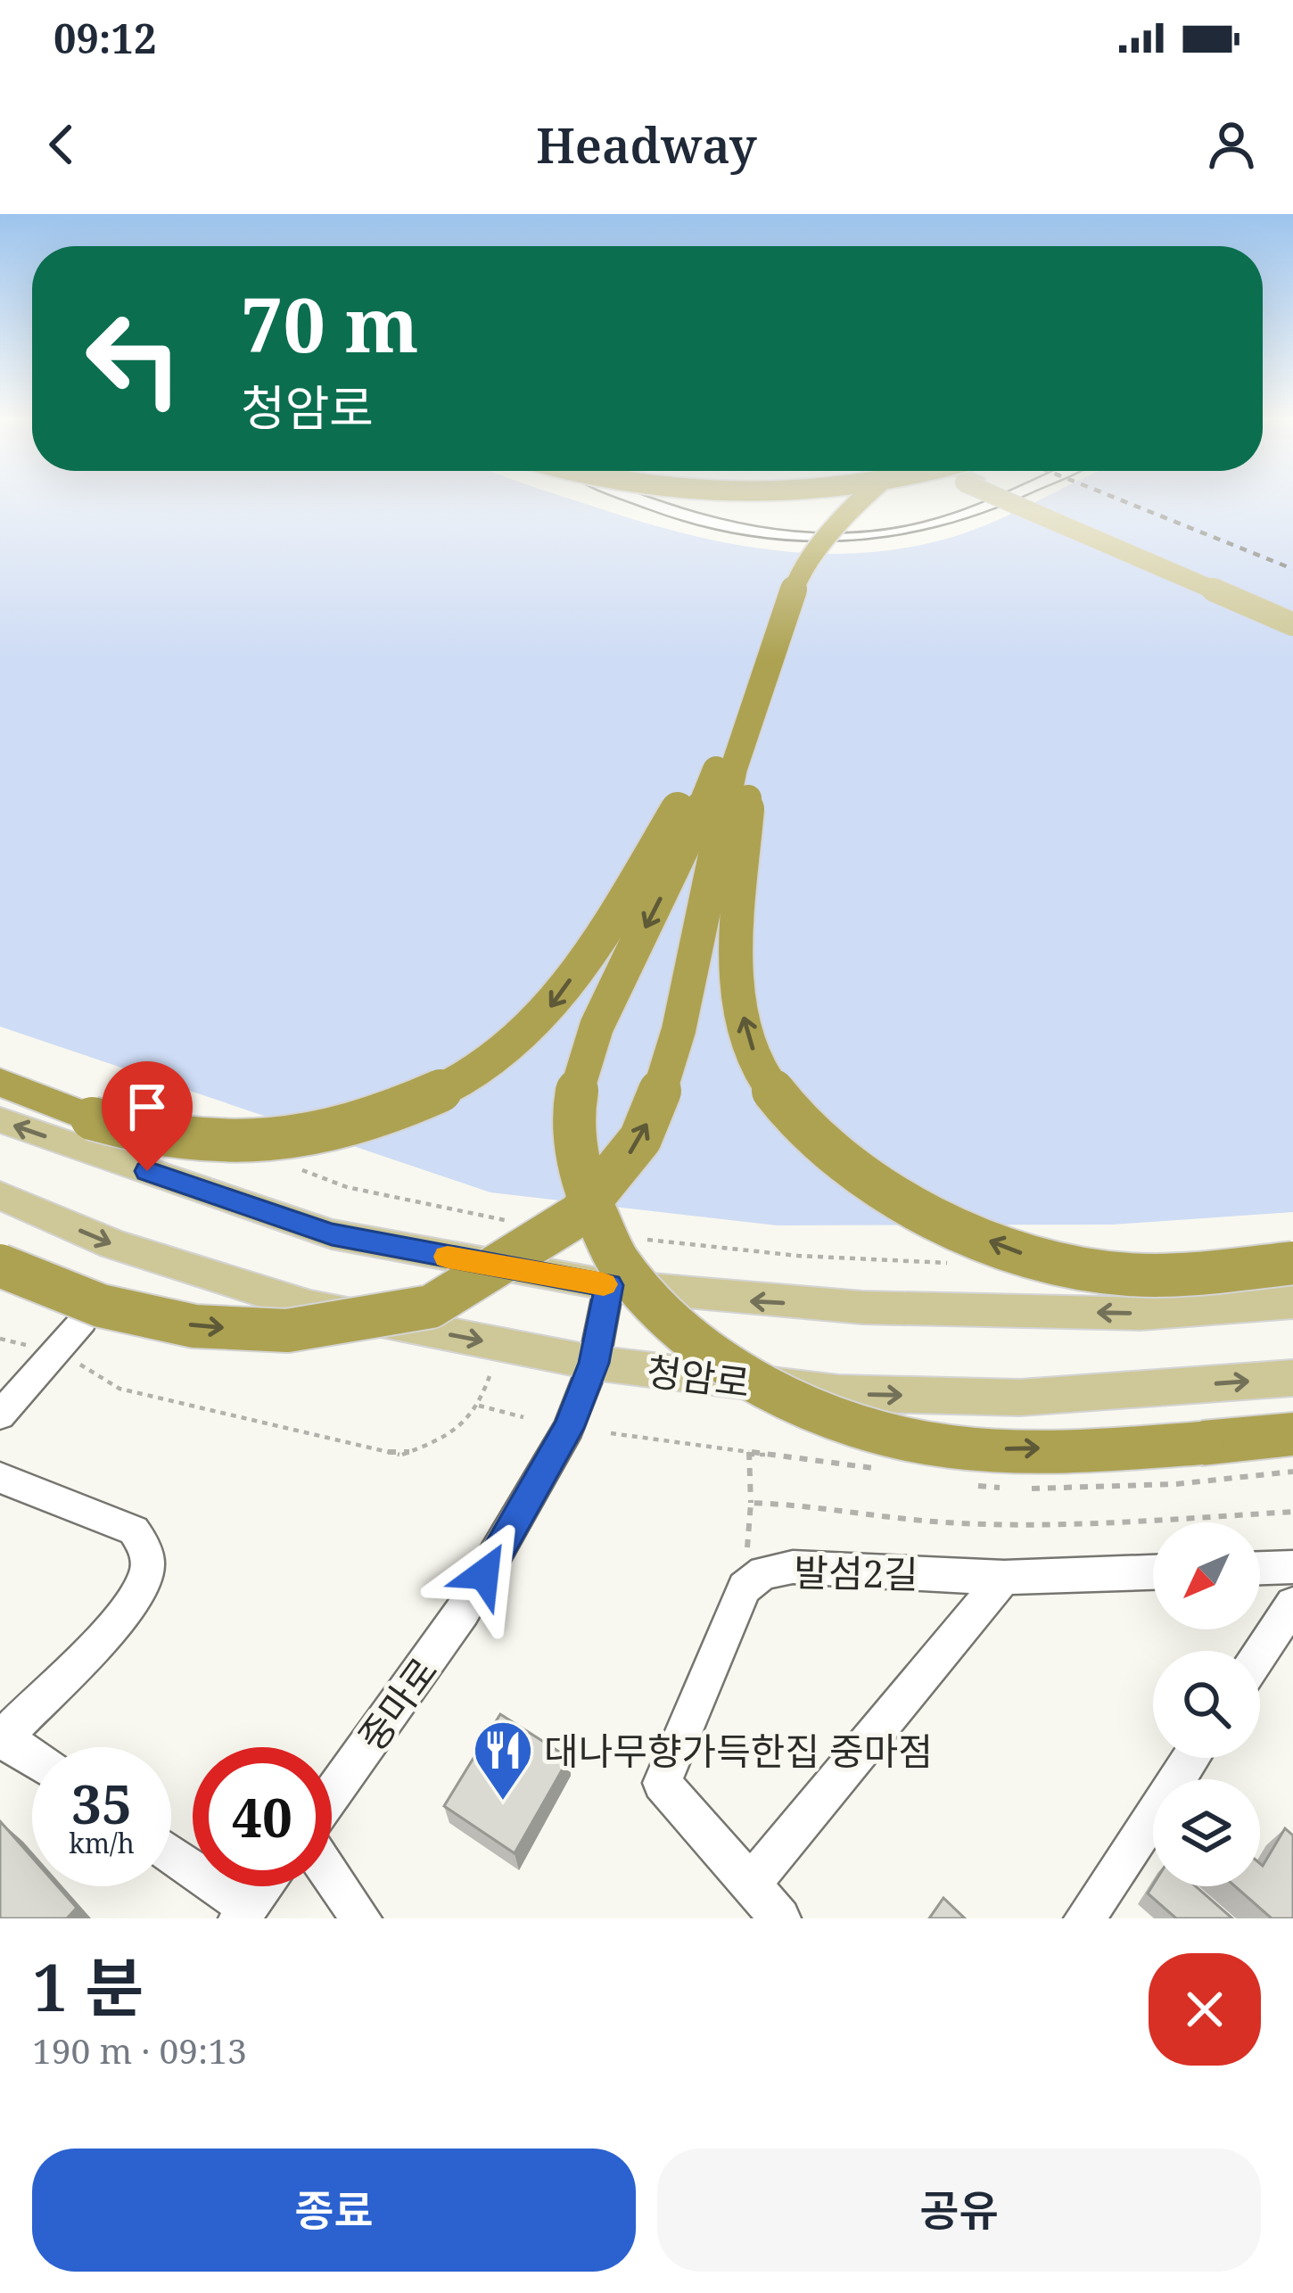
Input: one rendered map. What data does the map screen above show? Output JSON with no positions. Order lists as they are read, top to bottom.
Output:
{
  "streets": {
    "main road": ["청암로"],
    "street": ["발섬2길", "중마로"]
  },
  "crossings": [
    ["청암로", "중마로"]
  ],
  "places": {
    "restaurant": ["대나무향가득한집 중마점"]
  },
  "north": "bottom left",
  "page": {
    "status": "09:12",
    "header": "Headway",
    "turn": ["70 m", "청암로"],
    "speed": "35 km/h",
    "limit": "40",
    "heading": ["1 분", "190 m · 09:13"],
    "buttons": ["종료", "공유"]
  }
}
